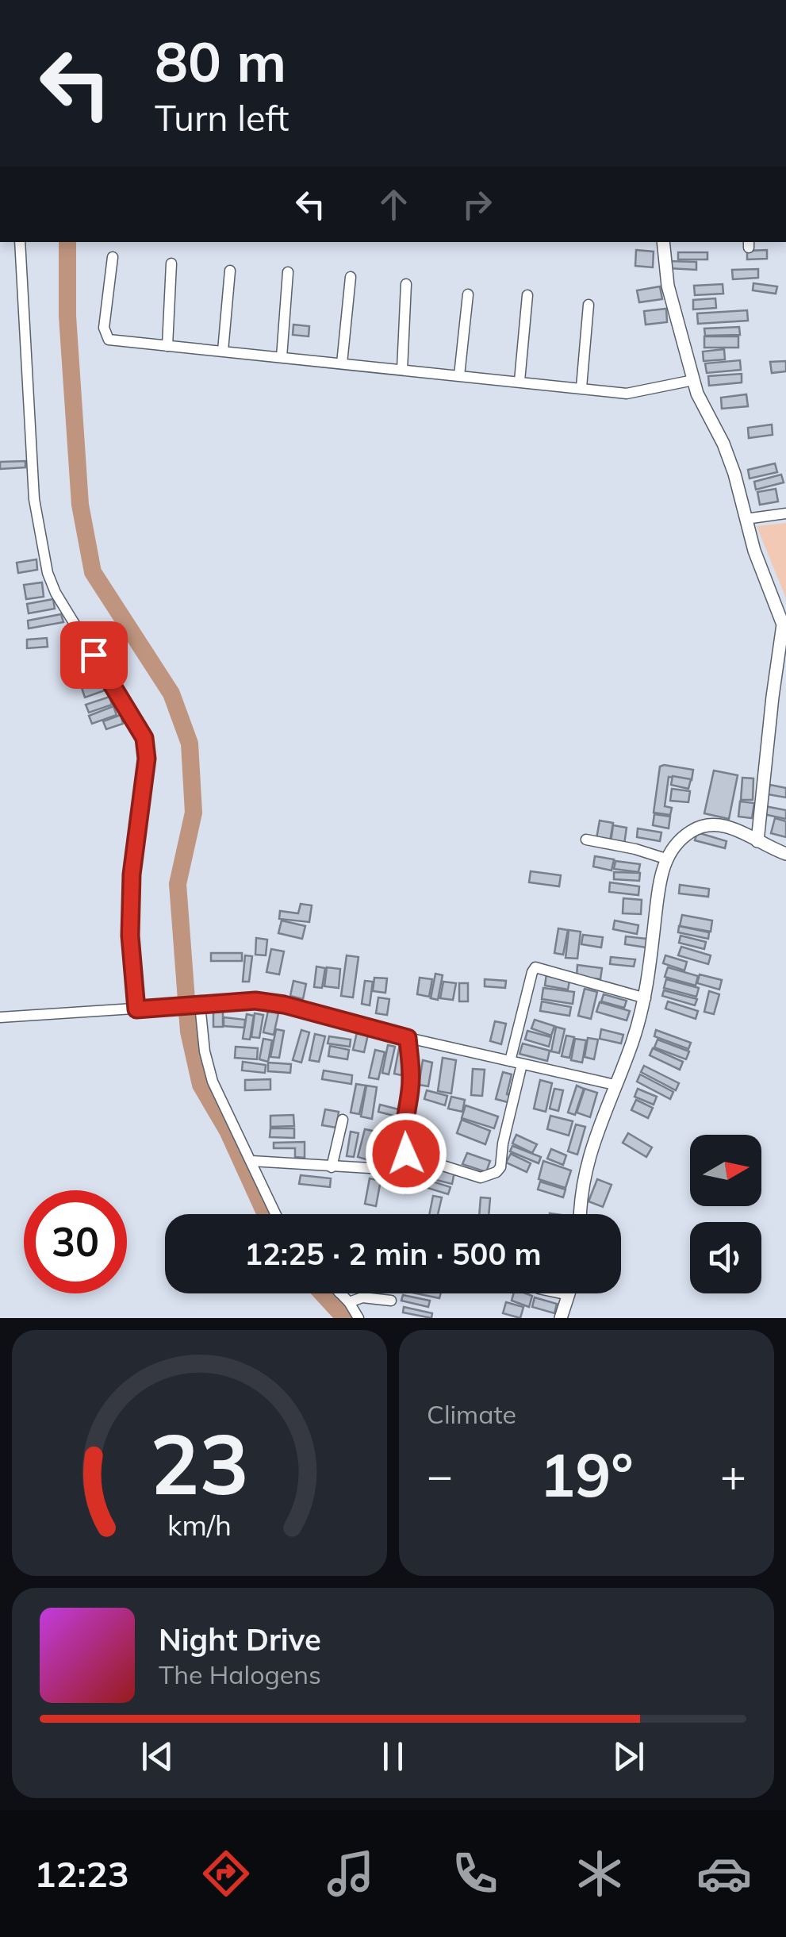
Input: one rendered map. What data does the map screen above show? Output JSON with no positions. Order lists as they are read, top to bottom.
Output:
{
  "north": "right",
  "page": {
    "turn": ["80 m", "Turn left"],
    "limit": "30",
    "trip": "12:25 · 2 min · 500 m",
    "tile": "Climate",
    "heat": ["−", "19°", "+"],
    "song": ["Night Drive", "The Halogens"],
    "tabs": "12:23",
    "gauge": ["23", "km/h"]
  }
}
